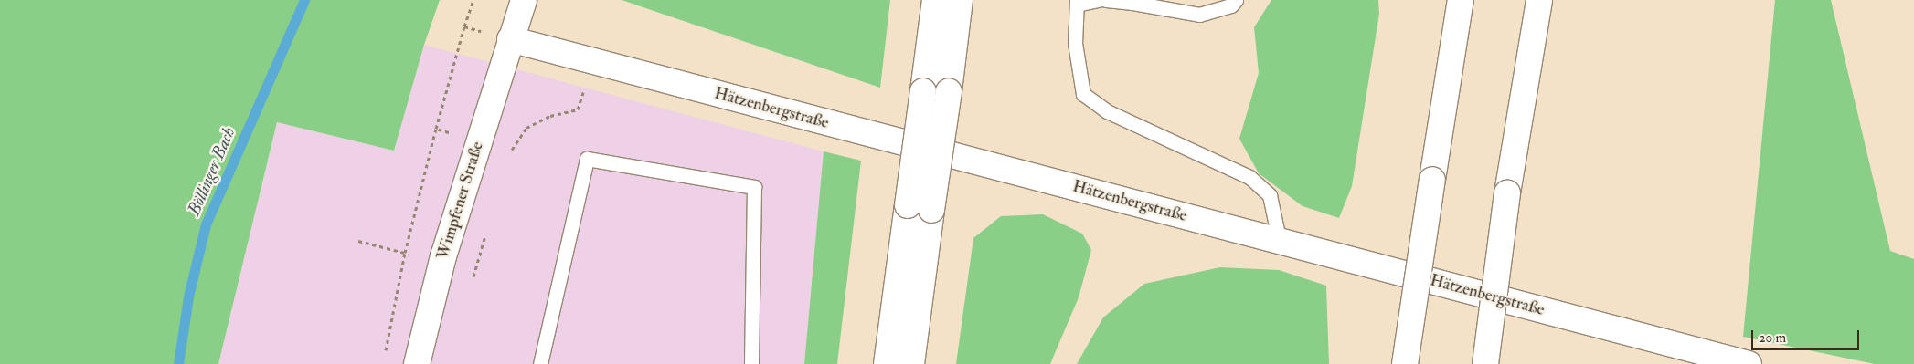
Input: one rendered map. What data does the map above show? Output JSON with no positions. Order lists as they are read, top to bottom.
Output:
{
  "streets": {
    "main road": ["Hätzenbergstraße", "Wimpfener Straße"]
  },
  "crossings": [
    ["Hätzenbergstraße", "Wimpfener Straße"]
  ],
  "water": ["Böllinger Bach"],
  "scale_bar": "20 m"
}
